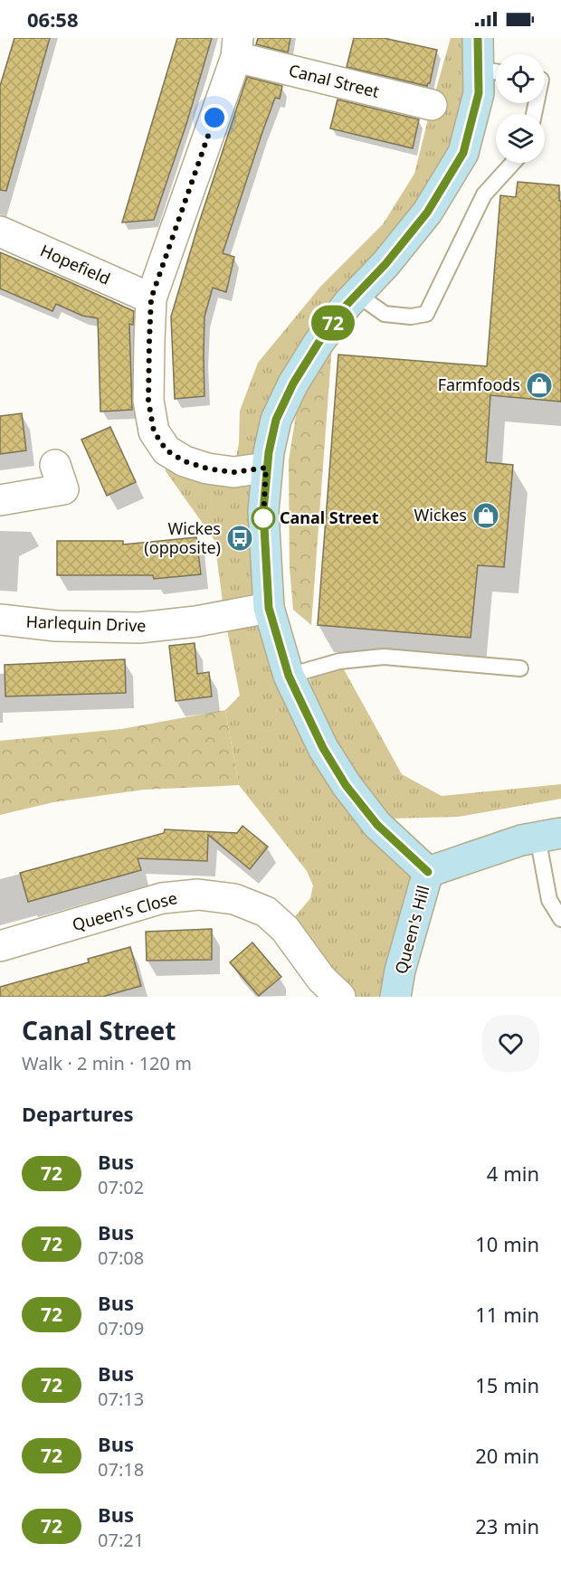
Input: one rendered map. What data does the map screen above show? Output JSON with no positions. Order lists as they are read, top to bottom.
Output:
{
  "streets": {
    "street": [
      "Canal Street",
      "Hopefield",
      "Harlequin Drive",
      "Queen's Close",
      "Queen's Hill"
    ]
  },
  "places": {
    "shop": ["Farmfoods", "Wickes"],
    "other": ["Canal Street"],
    "bus stop": ["Wickes (opposite)"]
  },
  "lines": ["bus line 72"],
  "page": {
    "status": "06:58",
    "on_map": "72",
    "heading": [
      ["Canal Street", "Walk · 2 min · 120 m"],
      "Departures"
    ],
    "list": [
      {
        "mark": "72",
        "name": "Bus",
        "note": "07:02",
        "value": "4 min"
      },
      {
        "mark": "72",
        "name": "Bus",
        "note": "07:08",
        "value": "10 min"
      },
      {
        "mark": "72",
        "name": "Bus",
        "note": "07:09",
        "value": "11 min"
      },
      {
        "mark": "72",
        "name": "Bus",
        "note": "07:13",
        "value": "15 min"
      },
      {
        "mark": "72",
        "name": "Bus",
        "note": "07:18",
        "value": "20 min"
      },
      {
        "mark": "72",
        "name": "Bus",
        "note": "07:21",
        "value": "23 min"
      }
    ]
  }
}
